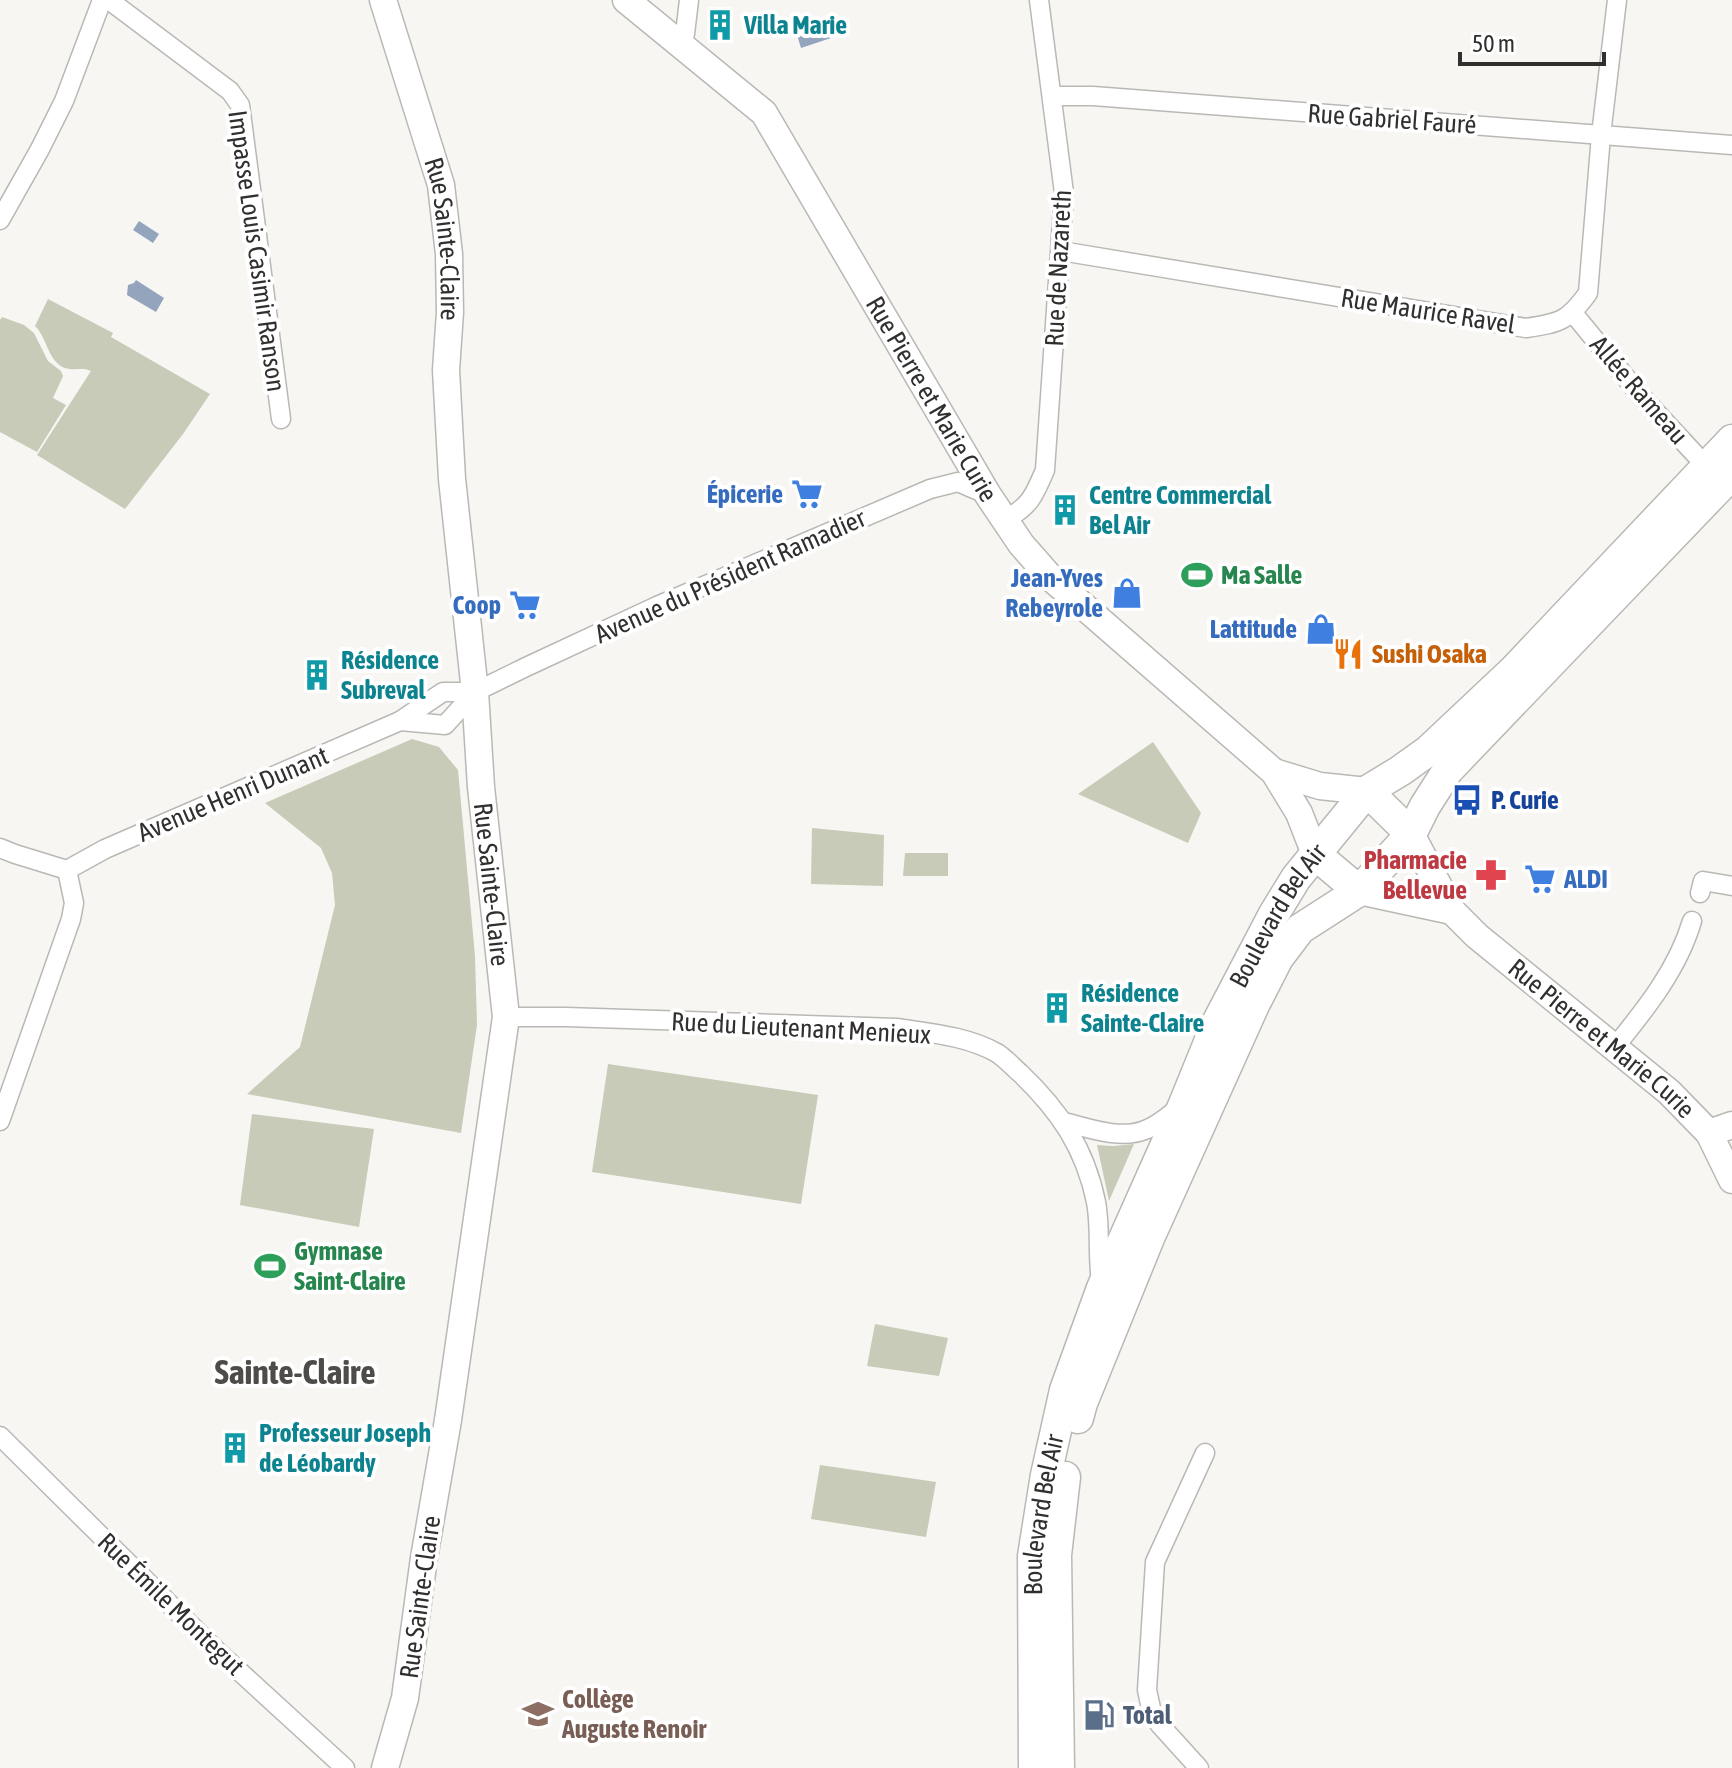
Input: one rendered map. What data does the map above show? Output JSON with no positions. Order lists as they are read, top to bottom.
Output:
{
  "streets": {
    "main road": ["Rue Pierre et Marie Curie", "Boulevard Bel Air"],
    "street": [
      "Rue Gabriel Fauré",
      "Rue Sainte-Claire",
      "Impasse Louis Casimir Ranson",
      "Rue de Nazareth",
      "Rue Maurice Ravel",
      "Allée Rameau",
      "Avenue du Président Ramadier",
      "Avenue Henri Dunant",
      "Rue du Lieutenant Menieux",
      "Rue Émile Montegut"
    ]
  },
  "crossings": [
    ["Rue Gabriel Fauré", "Rue de Nazareth"],
    ["Rue Sainte-Claire", "Avenue du Président Ramadier"],
    ["Rue Sainte-Claire", "Avenue Henri Dunant"],
    ["Rue Sainte-Claire", "Rue du Lieutenant Menieux"],
    ["Rue de Nazareth", "Rue Maurice Ravel"],
    ["Rue de Nazareth", "Rue Pierre et Marie Curie"],
    ["Rue Maurice Ravel", "Allée Rameau"],
    ["Allée Rameau", "Boulevard Bel Air"],
    ["Rue Pierre et Marie Curie", "Avenue du Président Ramadier"],
    ["Rue Pierre et Marie Curie", "Boulevard Bel Air"],
    ["Avenue du Président Ramadier", "Avenue Henri Dunant"],
    ["Boulevard Bel Air", "Rue du Lieutenant Menieux"]
  ],
  "districts": ["Sainte-Claire"],
  "places": {
    "building": [
      "Villa Marie",
      "Centre Commercial Bel Air",
      "Résidence Subreval",
      "Résidence Sainte-Claire",
      "Professeur Joseph de Léobardy"
    ],
    "supermarket": ["Épicerie", "Coop", "ALDI"],
    "sports": ["Ma Salle", "Gymnase Saint-Claire"],
    "shop": ["Jean-Yves Rebeyrole", "Lattitude"],
    "restaurant": ["Sushi Osaka"],
    "bus stop": ["P. Curie"],
    "pharmacy": ["Pharmacie Bellevue"],
    "school or university": ["Collège Auguste Renoir"],
    "fuel station": ["Total"]
  },
  "scale_bar": "50 m"
}
